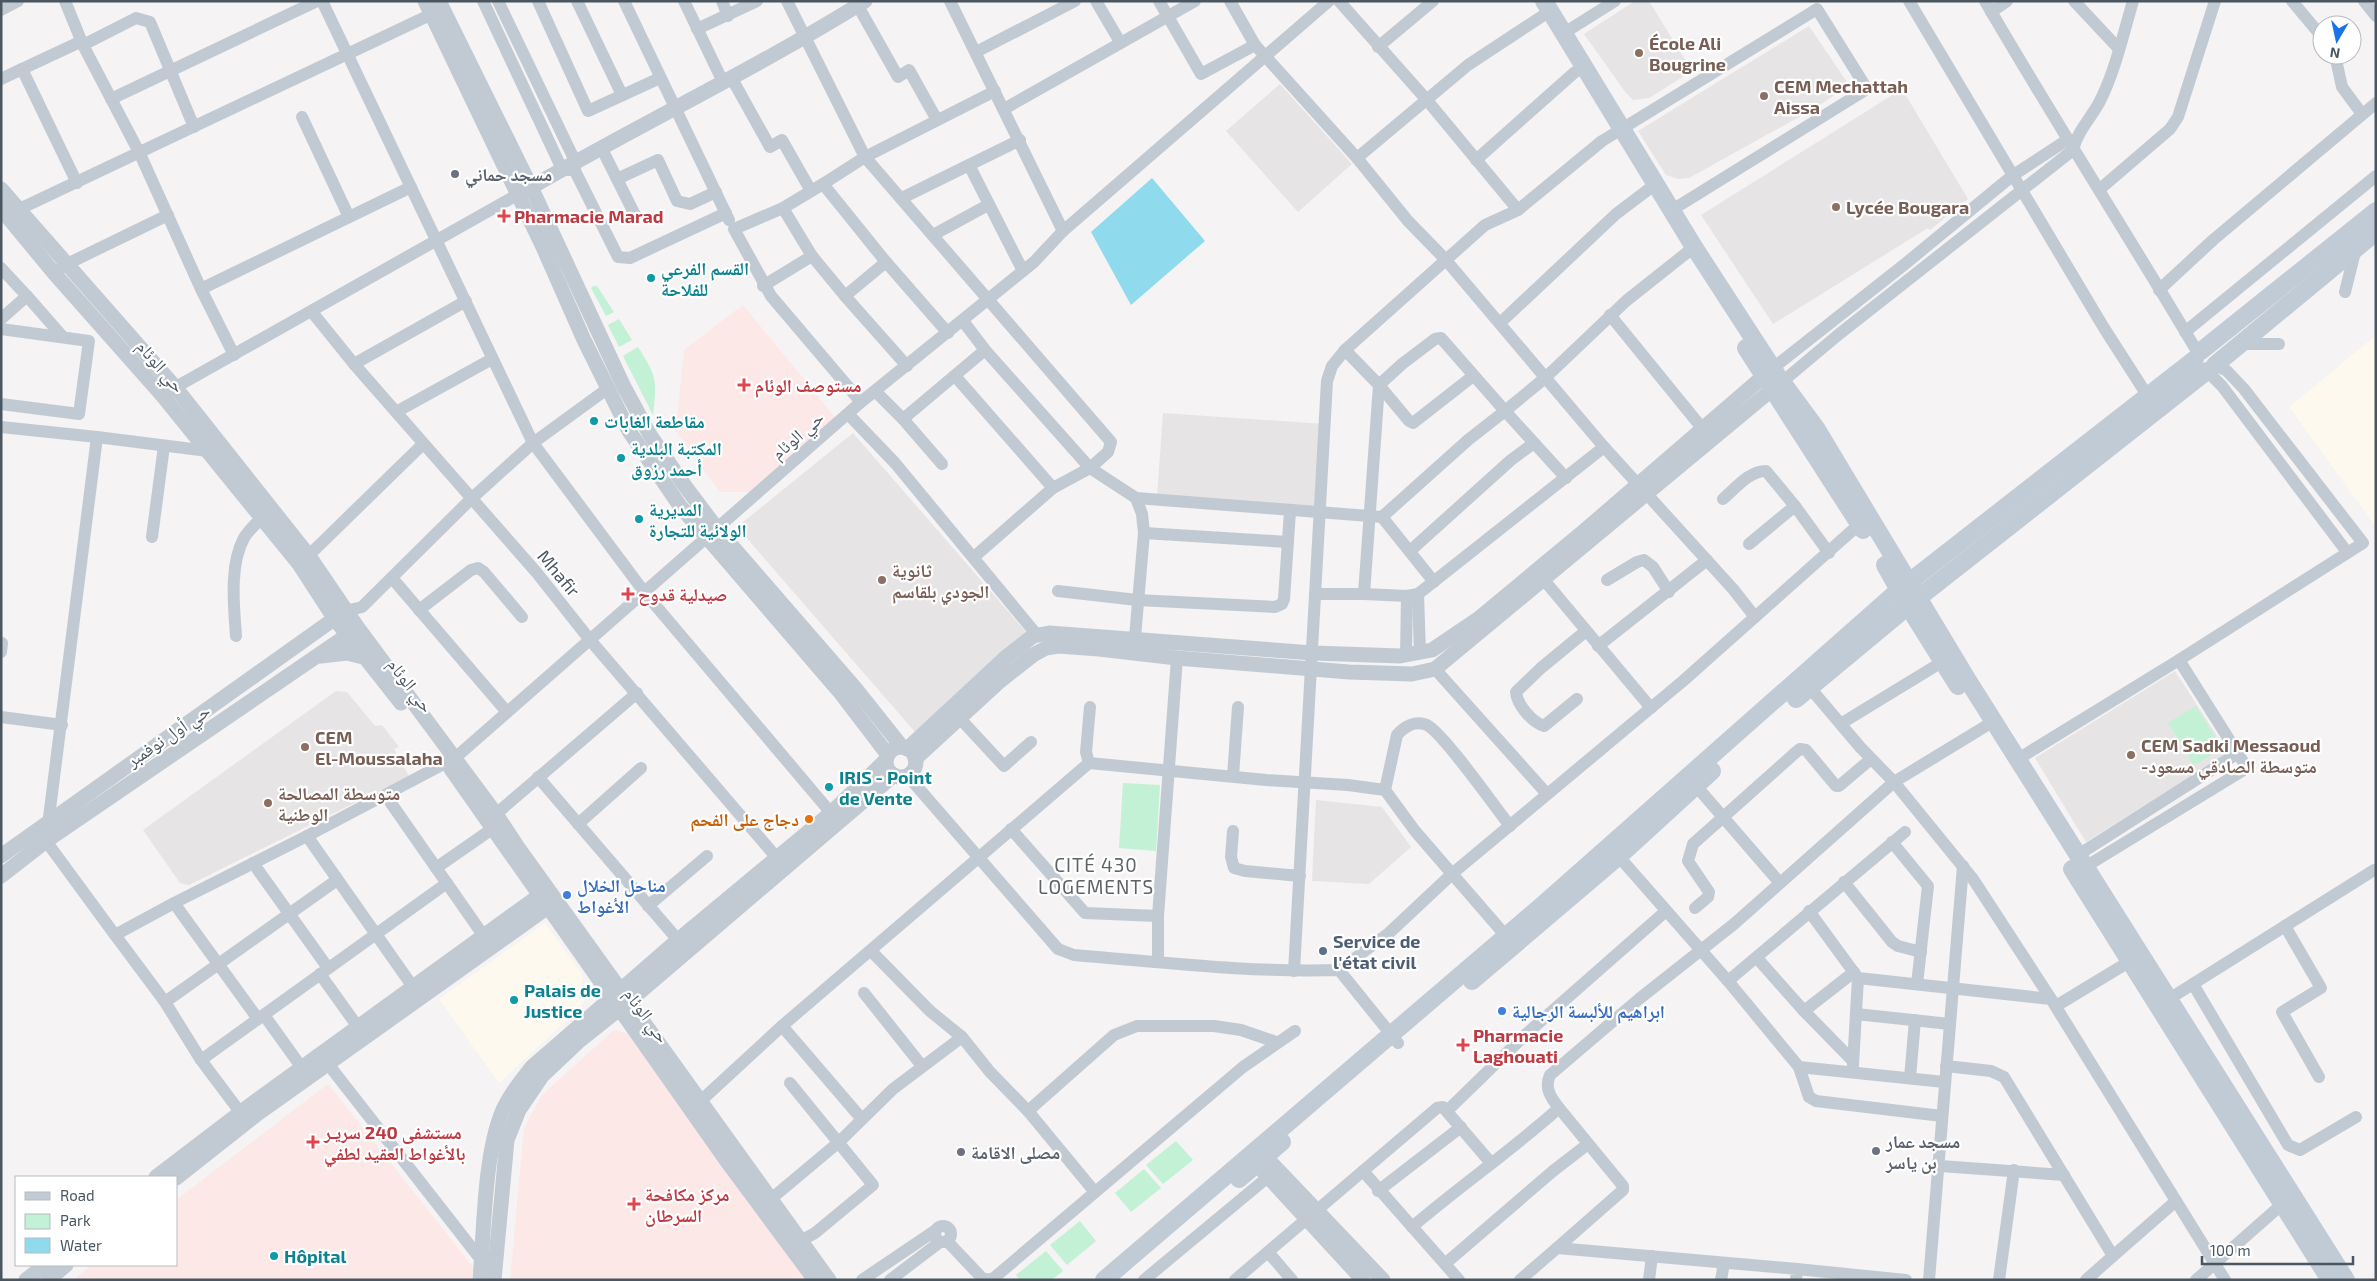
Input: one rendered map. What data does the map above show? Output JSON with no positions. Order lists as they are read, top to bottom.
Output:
{
  "streets": {
    "street": ["حي الوئام", "Mhafir", "حي أول نوفمبر"]
  },
  "crossings": [
    ["حي الوئام", "Mhafir"],
    ["حي الوئام", "حي أول نوفمبر"]
  ],
  "districts": ["CITÉ 430 LOGEMENTS"],
  "places": {
    "other": [
      "École Ali Bougrine",
      "CEM Mechattah Aissa",
      "مسجد حماني",
      "Lycée Bougara",
      "القسم الفرعي للفلاحة",
      "مقاطعة الغابات",
      "المكتبة البلدية أحمد رزوق",
      "المديرية الولائية للتجارة",
      "ثانوية الجودي بلقاسم",
      "CEM El-Moussalaha",
      "CEM Sadki Messaoud -متوسطة الصادقي مسعود",
      "IRIS - Point de Vente",
      "متوسطة المصالحة الوطنية",
      "دجاج على الفحم",
      "مناحل الخلال الأغواط",
      "Service de l'état civil",
      "Palais de Justice",
      "ابراهيم للألبسة الرجالية",
      "مسجد عمار بن ياسر",
      "مصلى الاقامة",
      "Hôpital"
    ],
    "health": [
      "Pharmacie Marad",
      "مستوصف الوئام",
      "صيدلية قدوح",
      "Pharmacie Laghouati",
      "مستشفى 240 سريـر بالأغواط العقيد لطفي",
      "مركز مكافحة السرطان"
    ]
  },
  "legend": ["Road", "Park", "Water"],
  "scale_bar": "100 m",
  "north": "bottom"
}
